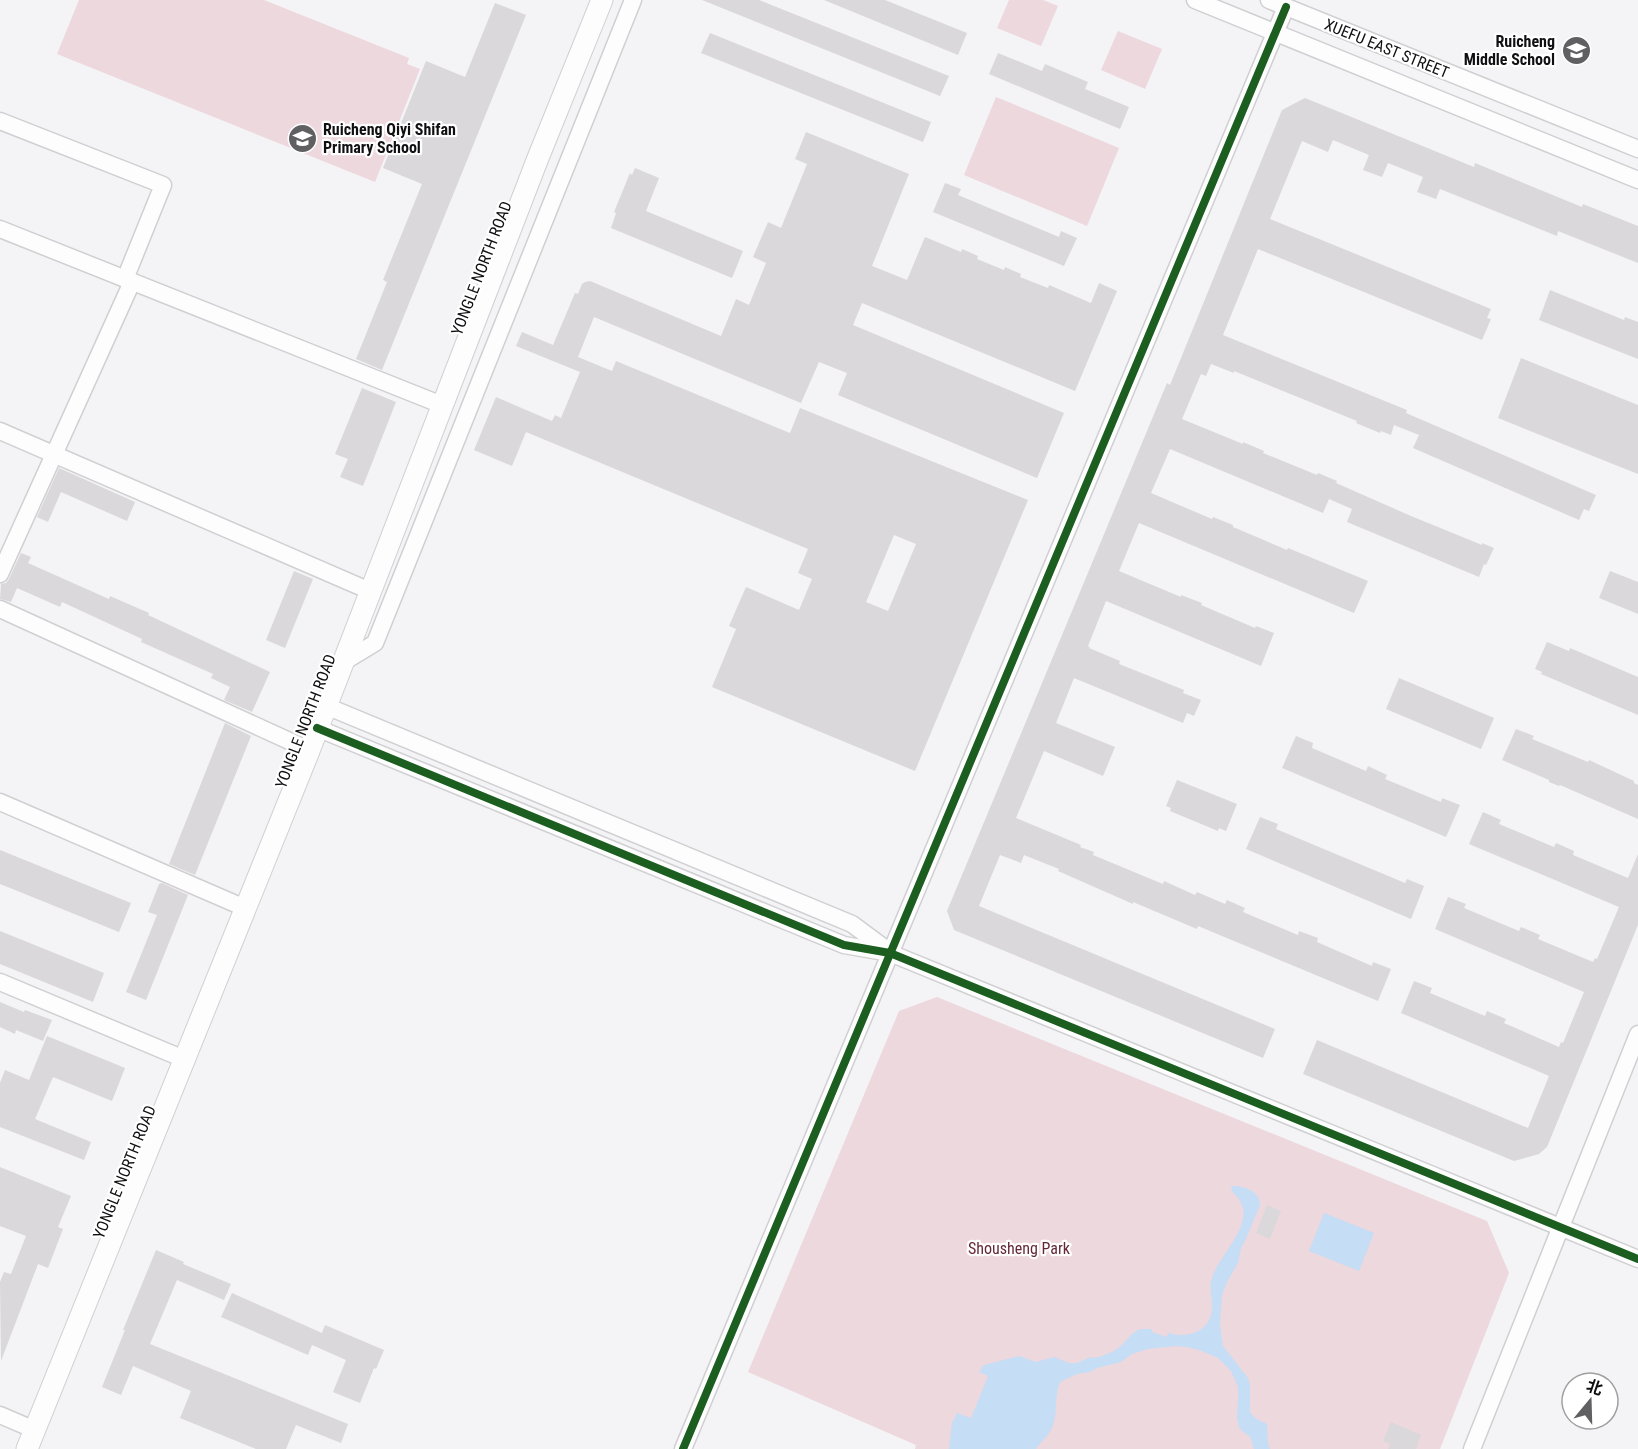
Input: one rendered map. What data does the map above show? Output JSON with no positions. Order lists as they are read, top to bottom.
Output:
{
  "streets": {
    "main road": ["YONGLE NORTH ROAD"],
    "street": ["XUEFU EAST STREET"]
  },
  "parks": ["Shousheng Park"],
  "places": {
    "school or university": ["Ruicheng Middle School", "Ruicheng Qiyi Shifan Primary School"]
  },
  "north": "top"
}
